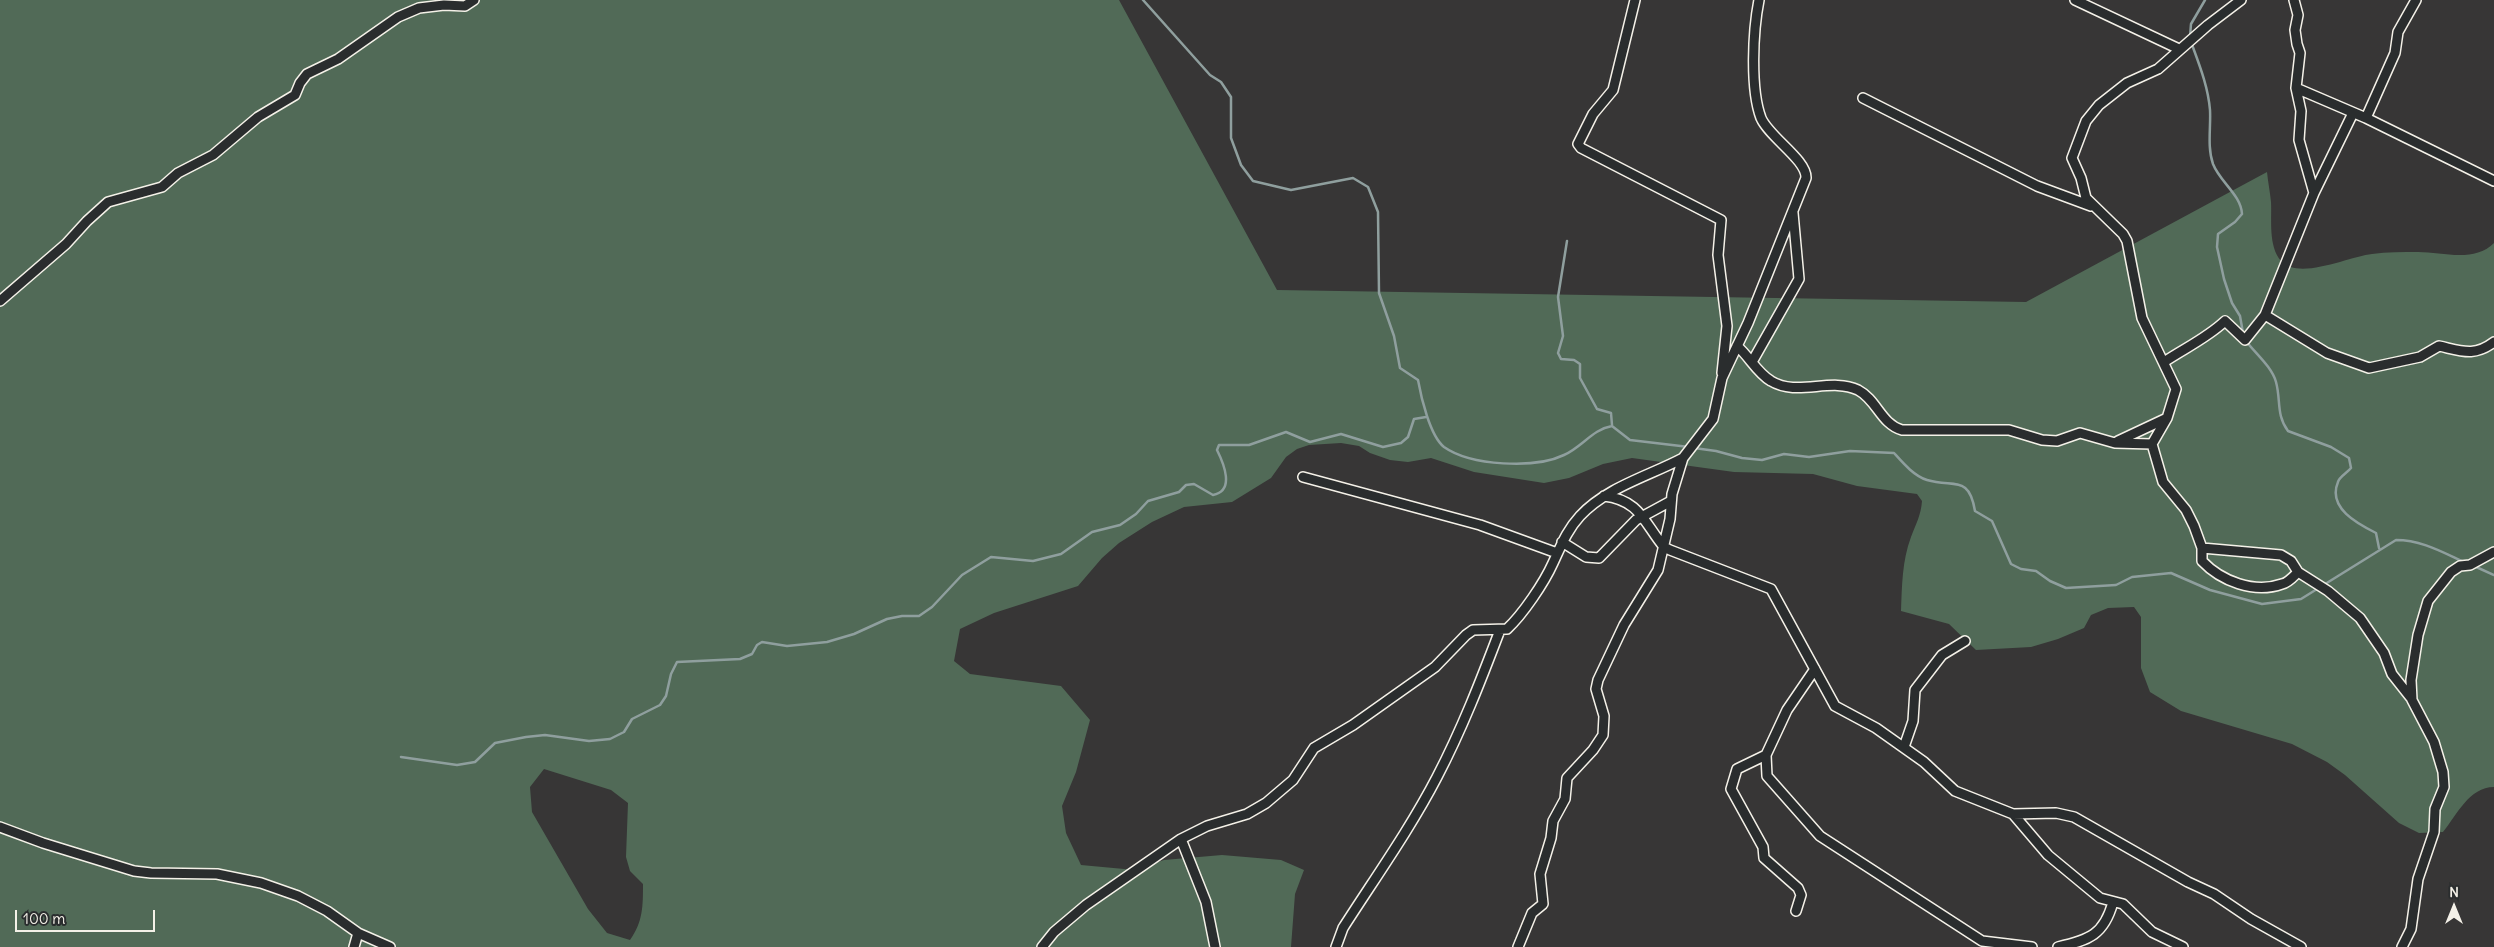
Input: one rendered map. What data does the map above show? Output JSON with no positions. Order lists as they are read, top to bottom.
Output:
{
  "scale_bar": "100 m",
  "north": "top"
}
